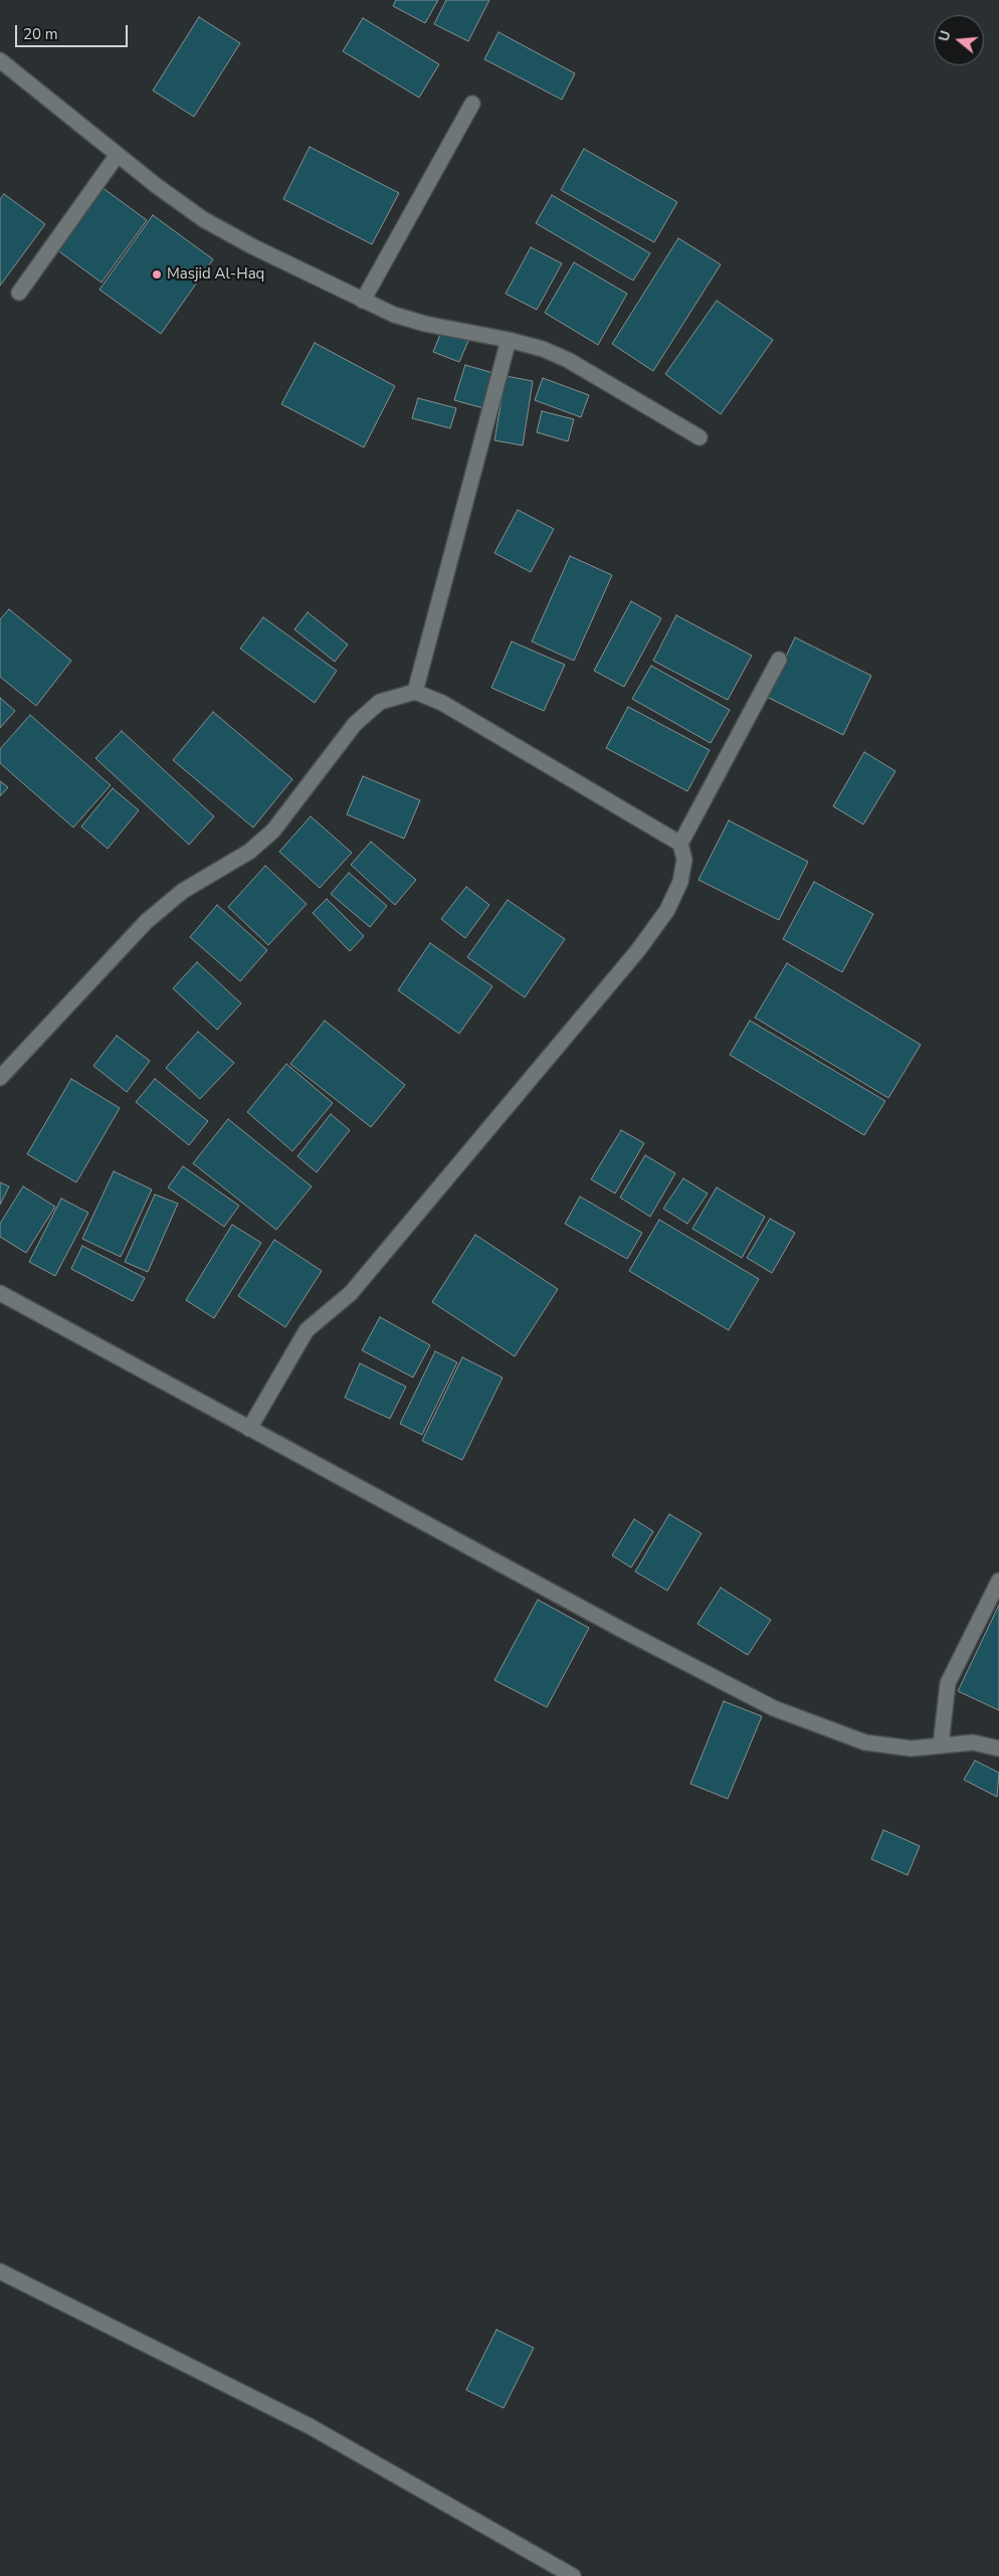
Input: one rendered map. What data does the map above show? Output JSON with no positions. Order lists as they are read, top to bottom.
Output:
{
  "places": ["Masjid Al-Haq"],
  "scale_bar": "20 m",
  "north": "left"
}
